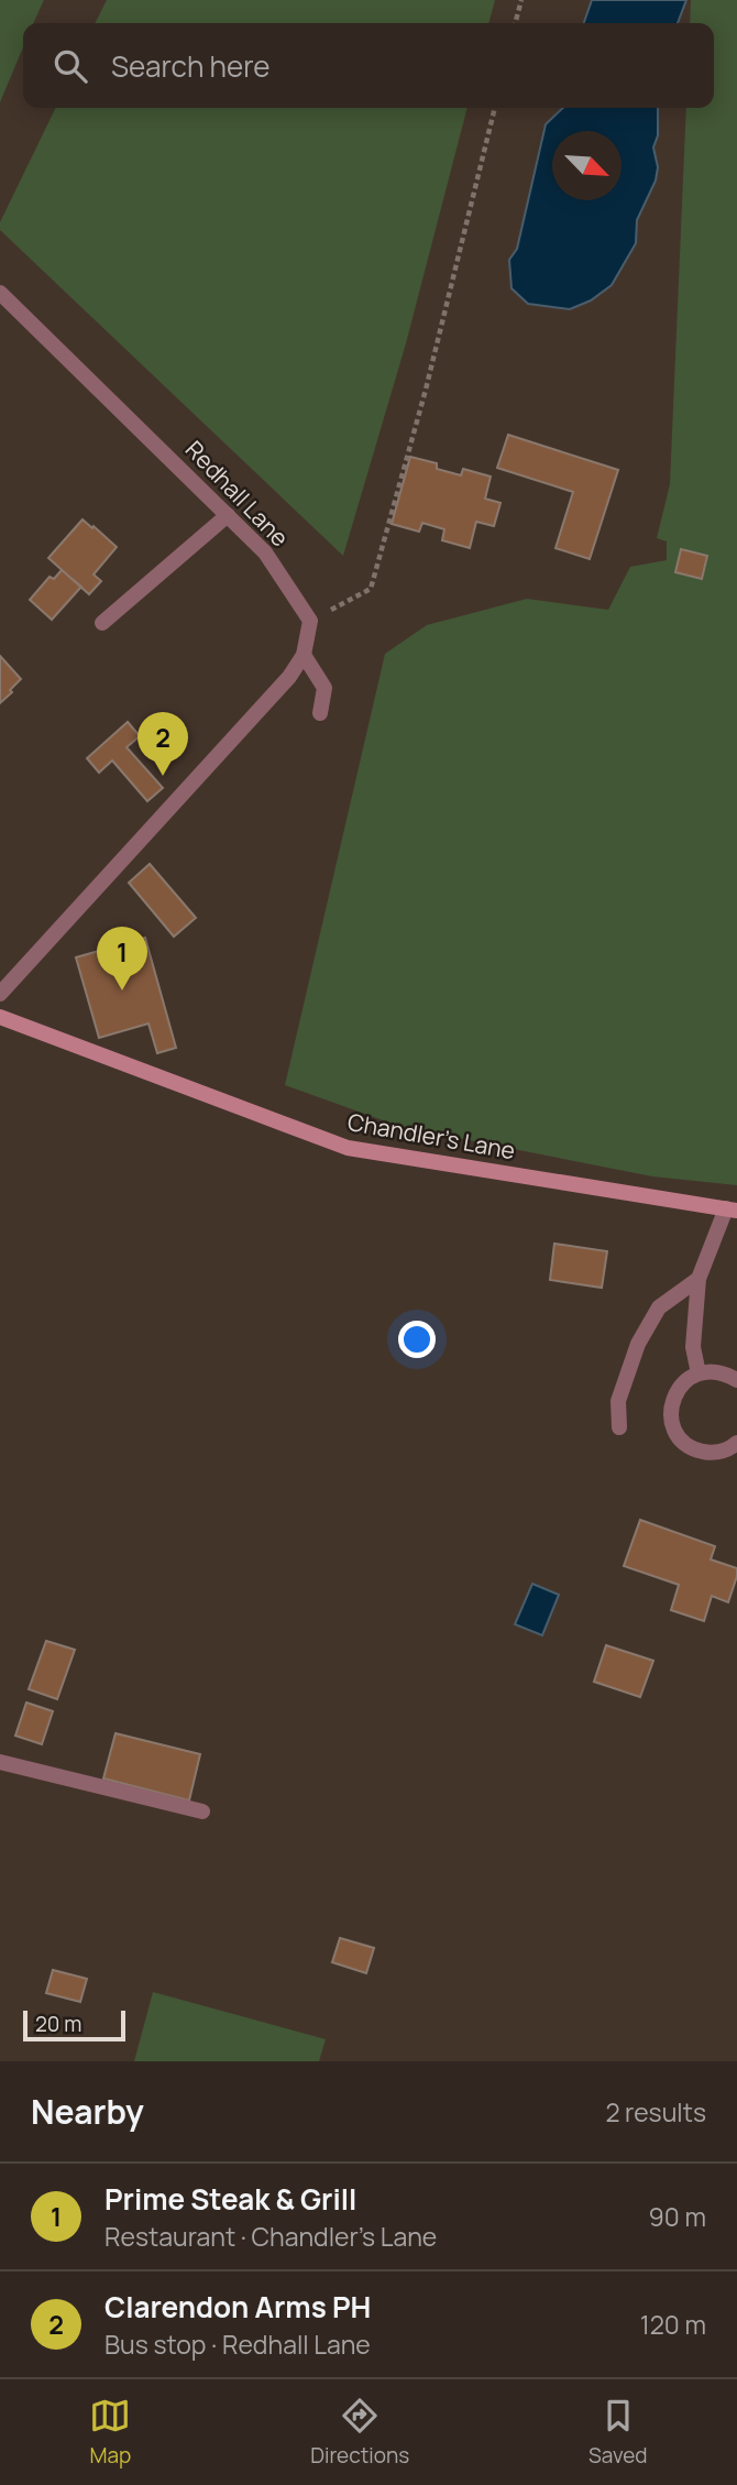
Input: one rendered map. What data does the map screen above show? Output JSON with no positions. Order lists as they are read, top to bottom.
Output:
{
  "streets": {
    "street": ["Redhall Lane", "Chandler's Lane"]
  },
  "scale_bar": "20 m",
  "north": "bottom right",
  "page": {
    "search": "Search here",
    "pins": ["2", "1"],
    "scale": "20 m",
    "heading": ["Nearby", "2 results"],
    "list": [
      {
        "mark": "1",
        "name": "Prime Steak & Grill",
        "note": "Restaurant · Chandler's Lane",
        "value": "90 m"
      },
      {
        "mark": "2",
        "name": "Clarendon Arms PH",
        "note": "Bus stop · Redhall Lane",
        "value": "120 m"
      }
    ],
    "nav": ["Map", "Directions", "Saved"]
  }
}
